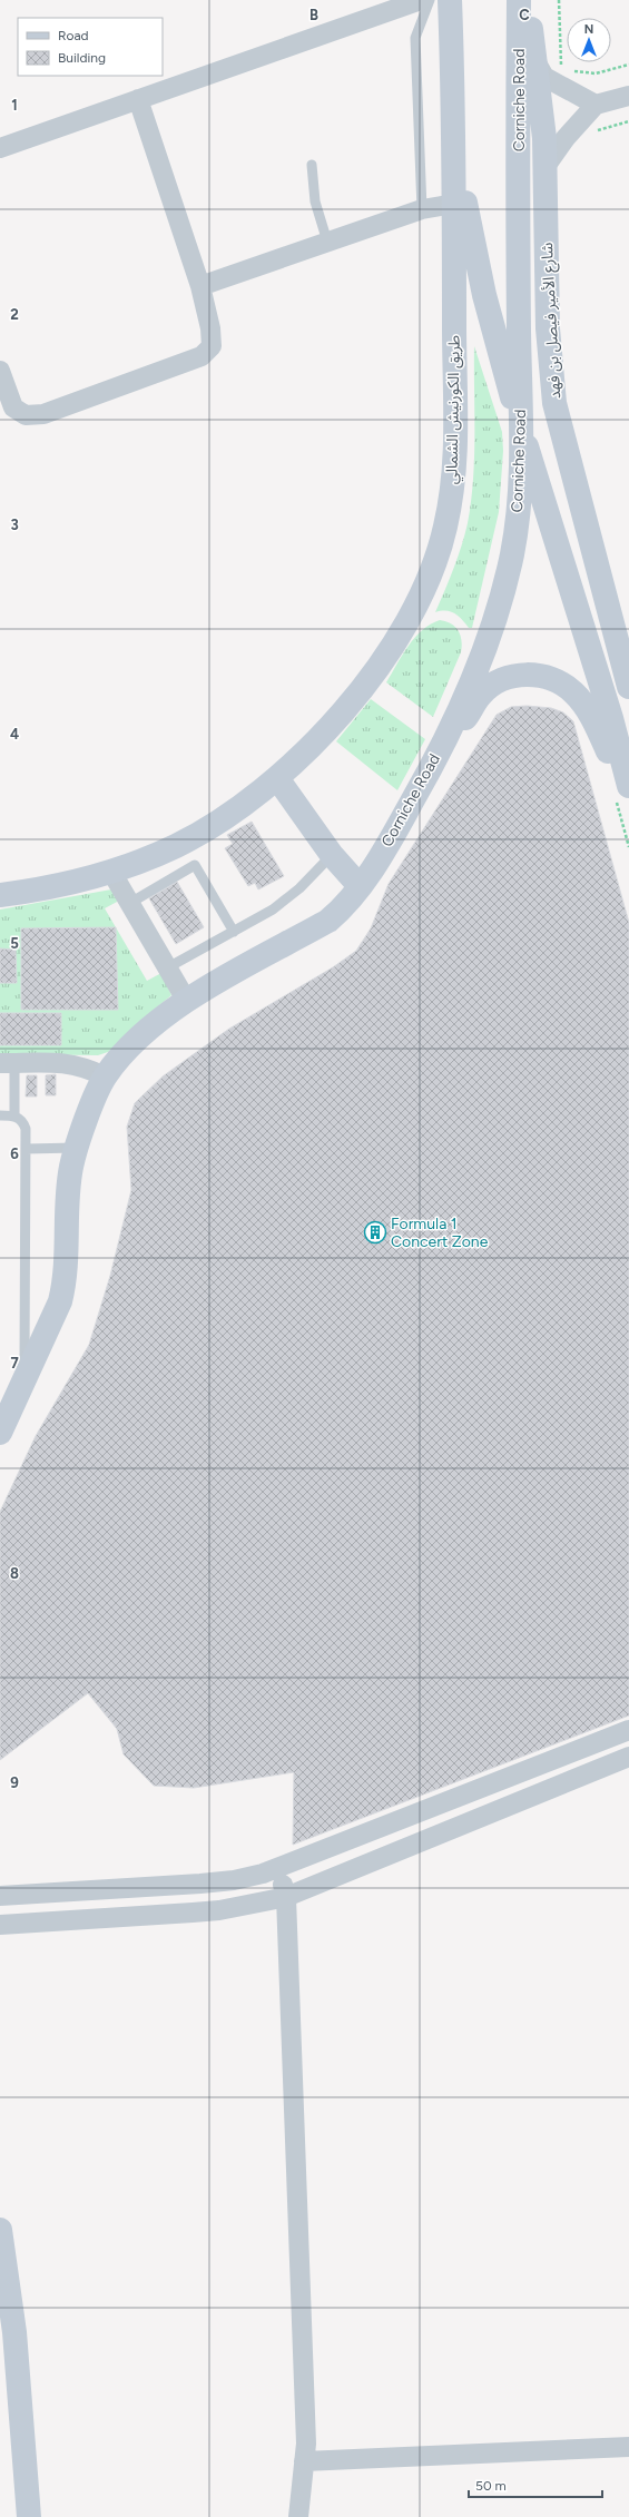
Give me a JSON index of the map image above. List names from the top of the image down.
{
  "streets": {
    "main road": ["Corniche Road", "شارع الأمير فيصل بن فهد", "طريق الكورنيش الشمالي"]
  },
  "places": {
    "building": ["Formula 1 Concert Zone"]
  },
  "legend": ["Road", "Building"],
  "scale_bar": "50 m",
  "north": "top",
  "grid": {
    "columns": ["B", "C"],
    "rows": [
      "1",
      "2",
      "3",
      "4",
      "5",
      "6",
      "7",
      "8",
      "9"
    ]
  }
}
